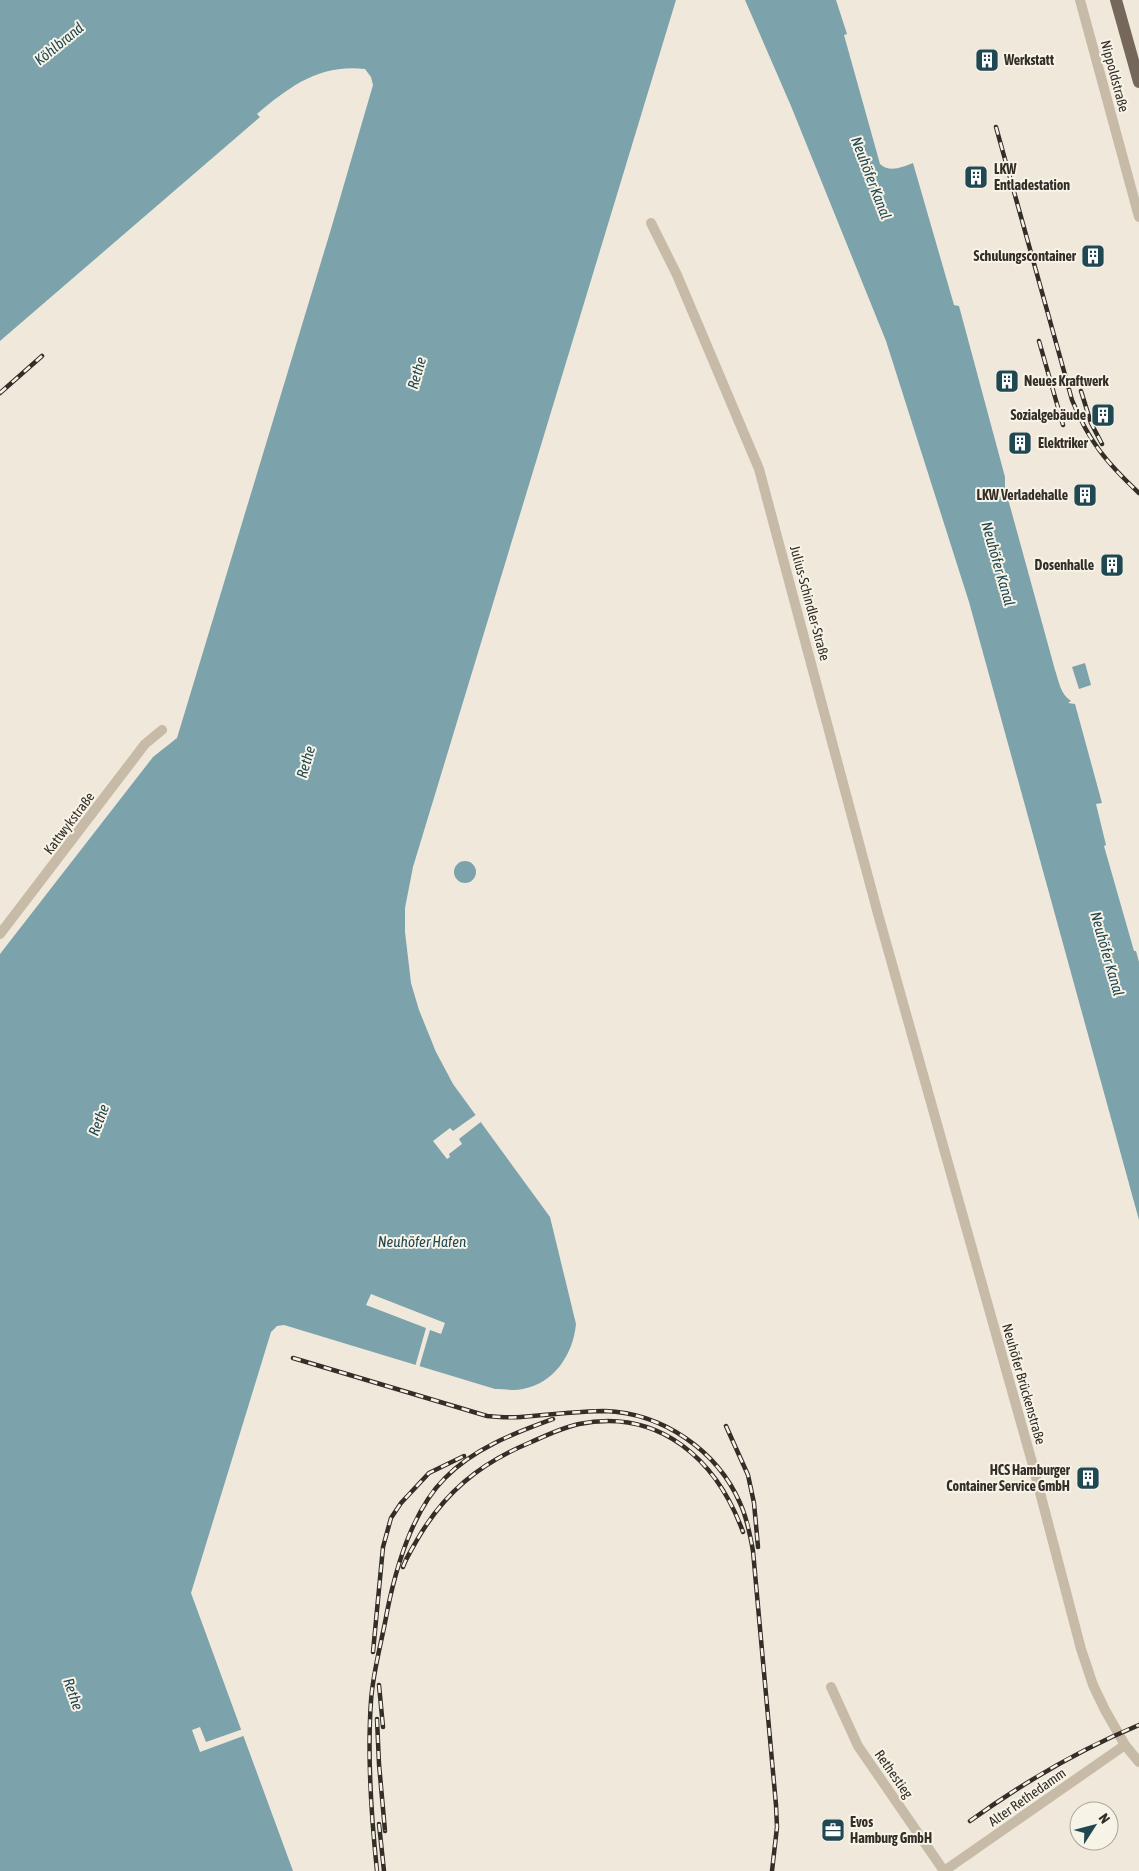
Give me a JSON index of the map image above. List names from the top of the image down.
{
  "streets": {
    "street": [
      "Nippoldstraße",
      "Julius-Schindler-Straße",
      "Kattwykstraße",
      "Neuhöfer Brückenstraße",
      "Rethestieg",
      "Alter Rethedamm"
    ]
  },
  "crossings": [
    ["Julius-Schindler-Straße", "Neuhöfer Brückenstraße"],
    ["Neuhöfer Brückenstraße", "Alter Rethedamm"],
    ["Rethestieg", "Alter Rethedamm"]
  ],
  "water": [
    "Köhlbrand",
    "Neuhöfer Kanal",
    "Rethe",
    "Neuhöfer Hafen"
  ],
  "places": {
    "building": [
      "Werkstatt",
      "LKW Entladestation",
      "Schulungscontainer",
      "Neues Kraftwerk",
      "Sozialgebäude",
      "Elektriker",
      "LKW Verladehalle",
      "Dosenhalle",
      "HCS Hamburger Container Service GmbH"
    ],
    "office": ["Evos Hamburg GmbH"]
  },
  "north": "top right"
}
